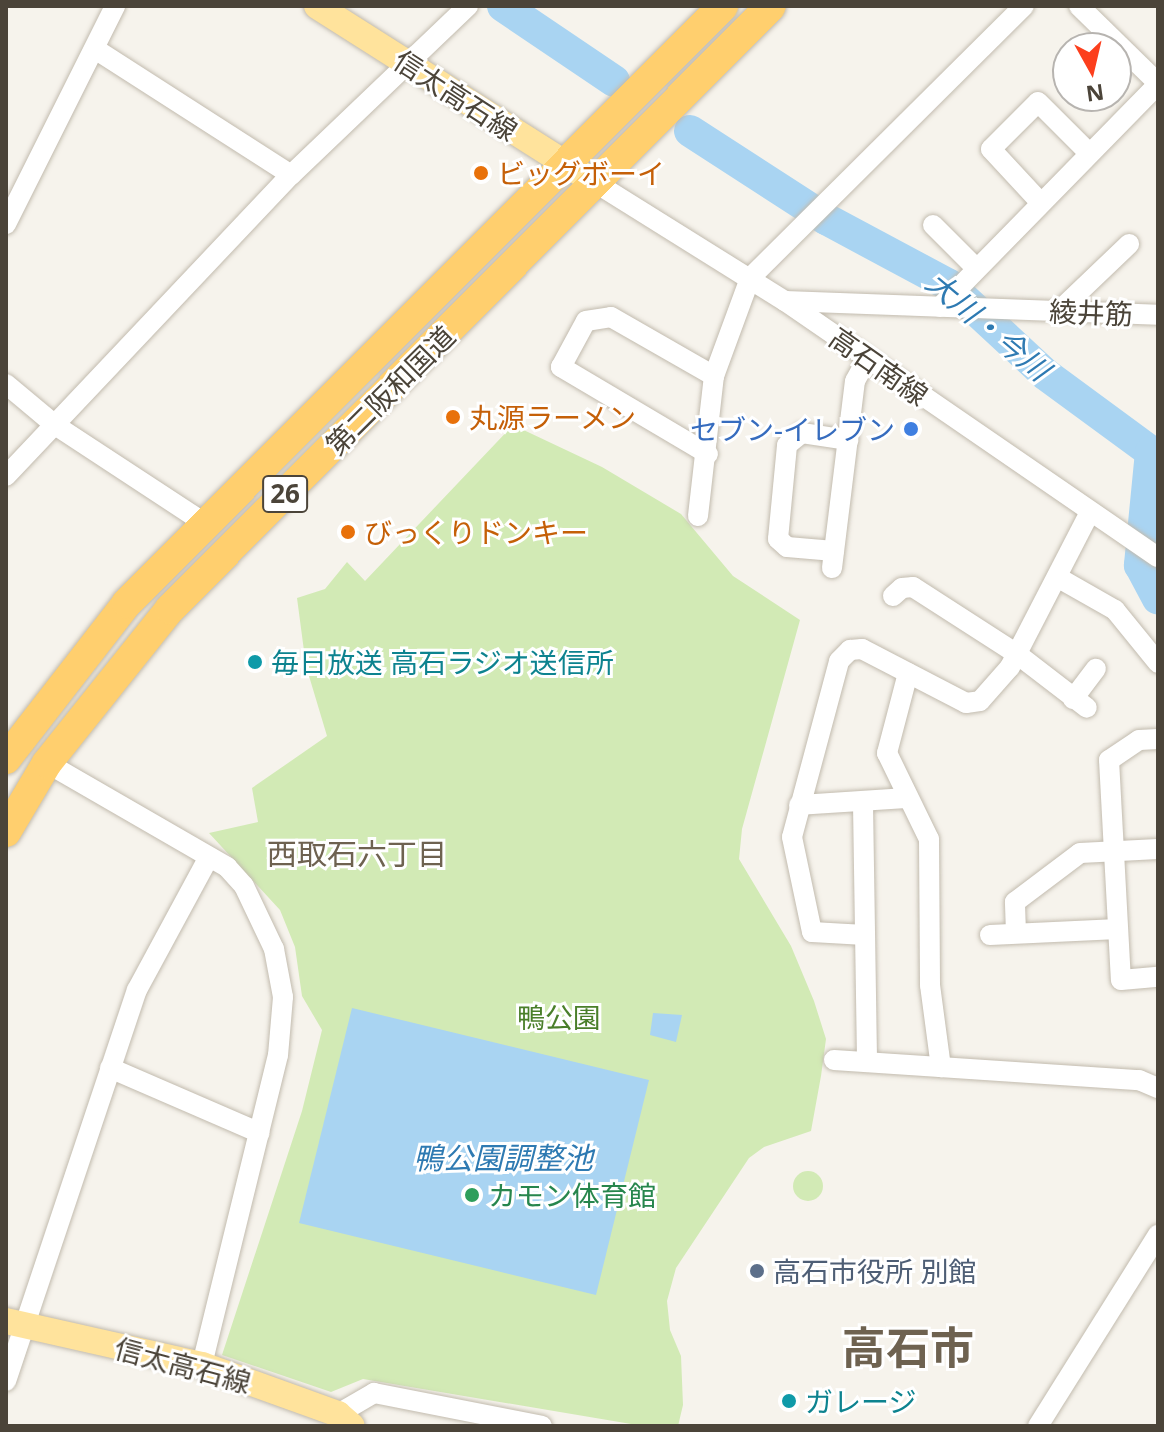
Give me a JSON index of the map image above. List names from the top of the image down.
{
  "streets": {
    "highway": ["第二阪和国道", "26"],
    "main road": ["信太高石線"],
    "street": ["綾井筋", "高石南線"]
  },
  "crossings": [
    ["信太高石線", "高石南線"],
    ["信太高石線", "第二阪和国道"],
    ["綾井筋", "高石南線"],
    ["高石南線", "第二阪和国道"]
  ],
  "districts": ["西取石六丁目", "高石市"],
  "water": ["大川・今川", "鴨公園調整池"],
  "parks": ["鴨公園"],
  "places": [
    "ビッグボーイ",
    "丸源ラーメン",
    "セブン-イレブン",
    "びっくりドンキー",
    "毎日放送 高石ラジオ送信所",
    "カモン体育館",
    "高石市役所 別館",
    "ガレージ"
  ],
  "north": "bottom"
}
